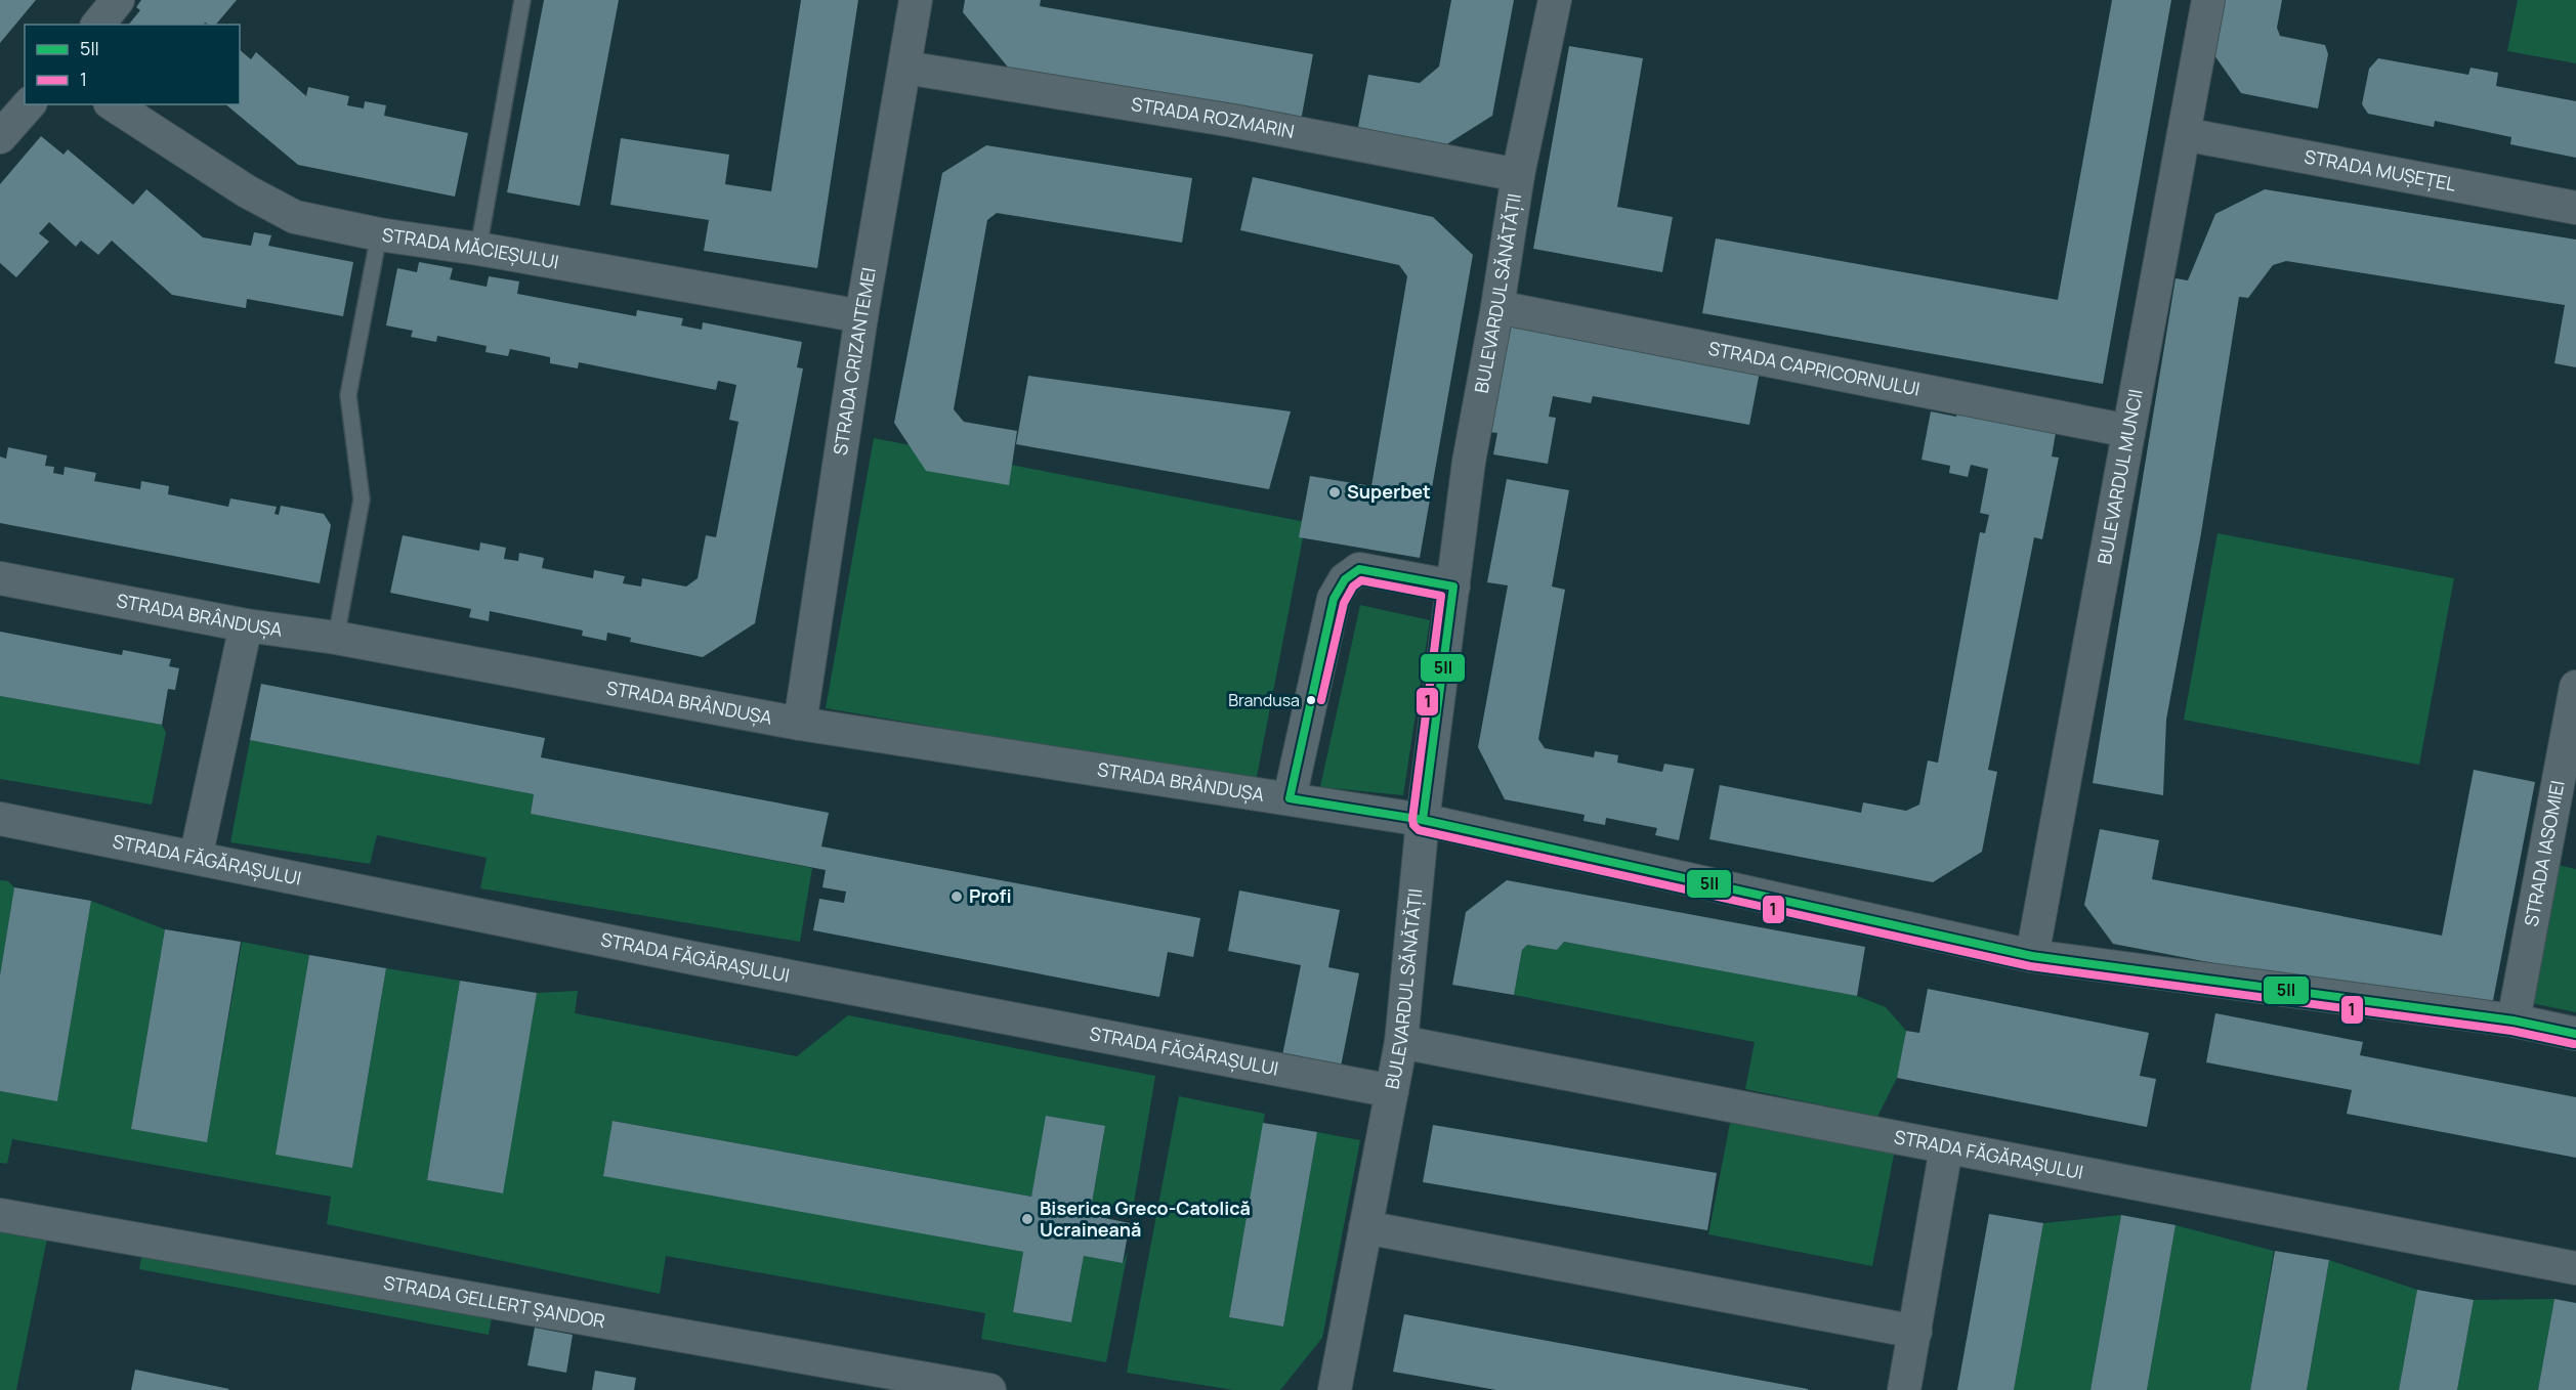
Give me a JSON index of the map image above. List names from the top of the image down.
{
  "streets": {
    "street": [
      "STRADA ROZMARIN",
      "STRADA MUȘEȚEL",
      "STRADA MĂCIEȘULUI",
      "BULEVARDUL SĂNĂTĂȚII",
      "STRADA CRIZANTEMEI",
      "STRADA CAPRICORNULUI",
      "BULEVARDUL MUNCII",
      "STRADA BRÂNDUȘA",
      "STRADA IASOMIEI",
      "STRADA FĂGĂRAȘULUI",
      "STRADA GELLERT ȘANDOR"
    ]
  },
  "crossings": [
    ["STRADA ROZMARIN", "BULEVARDUL SĂNĂTĂȚII"],
    ["STRADA ROZMARIN", "STRADA CRIZANTEMEI"],
    ["STRADA MUȘEȚEL", "BULEVARDUL MUNCII"],
    ["STRADA MĂCIEȘULUI", "STRADA CRIZANTEMEI"],
    ["BULEVARDUL SĂNĂTĂȚII", "STRADA CAPRICORNULUI"],
    ["BULEVARDUL SĂNĂTĂȚII", "STRADA BRÂNDUȘA"],
    ["BULEVARDUL SĂNĂTĂȚII", "STRADA FĂGĂRAȘULUI"],
    ["STRADA CRIZANTEMEI", "STRADA BRÂNDUȘA"],
    ["STRADA CAPRICORNULUI", "BULEVARDUL MUNCII"],
    ["BULEVARDUL MUNCII", "STRADA BRÂNDUȘA"],
    ["STRADA BRÂNDUȘA", "STRADA IASOMIEI"]
  ],
  "places": [
    "Superbet",
    "Brandusa",
    "Profi",
    "Biserica Greco-Catolică Ucraineană"
  ],
  "lines": ["transit line 5II", "transit line 1"],
  "legend": ["5II", "1"]
}
